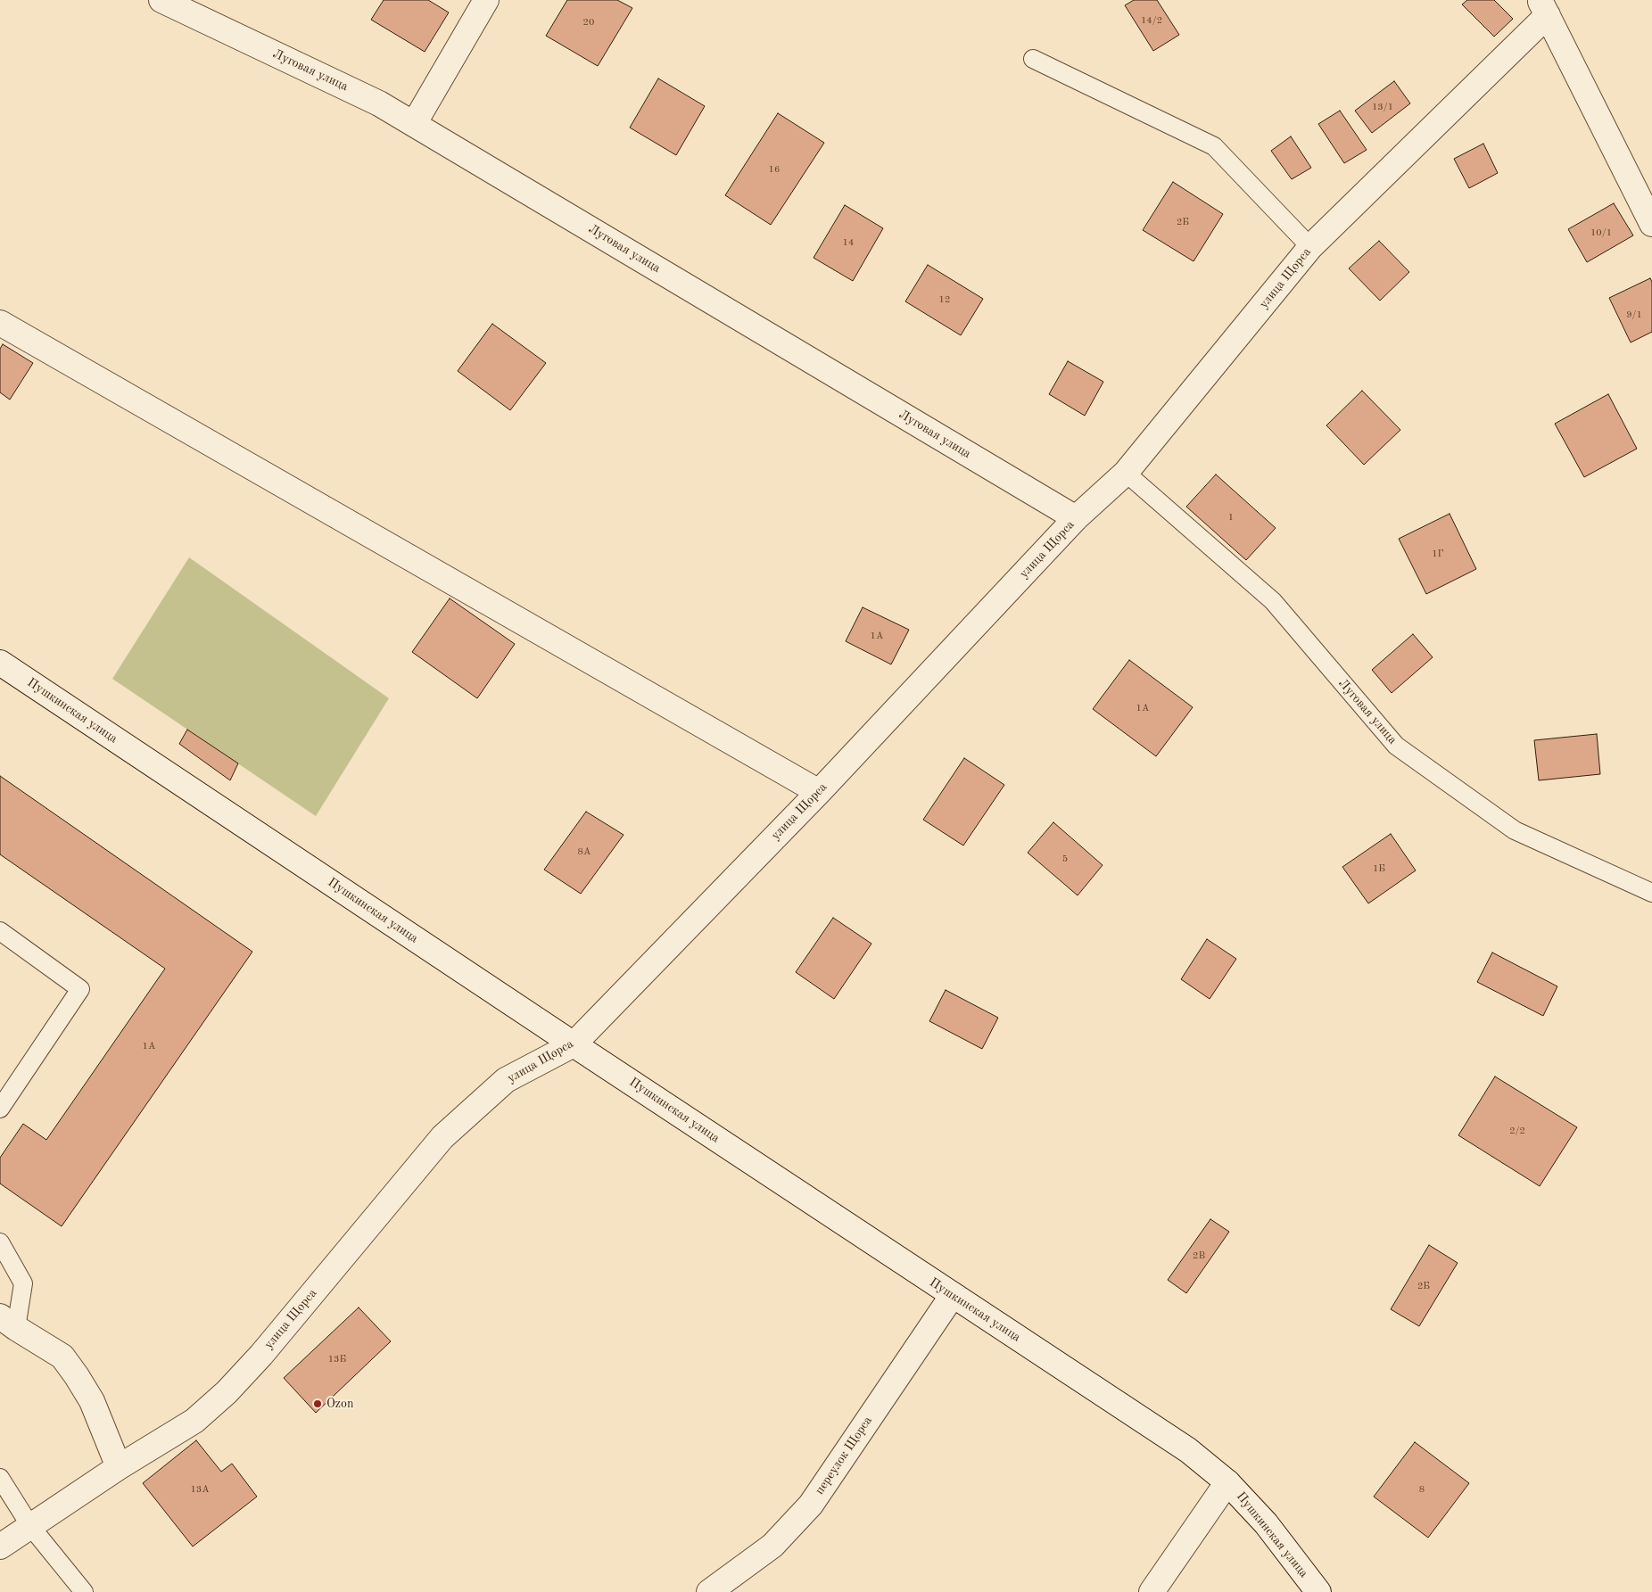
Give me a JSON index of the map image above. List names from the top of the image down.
{
  "streets": {
    "street": [
      "Луговая улица",
      "улица Щорса",
      "Пушкинская улица",
      "переулок Щорса"
    ]
  },
  "crossings": [
    ["Луговая улица", "улица Щорса"],
    ["улица Щорса", "Пушкинская улица"],
    ["Пушкинская улица", "переулок Щорса"]
  ],
  "places": ["Ozon"],
  "house_numbers": [
    "14/2",
    "20",
    "13/1",
    "16",
    "2Б",
    "10/1",
    "14",
    "12",
    "9/1",
    "1",
    "1Г",
    "1А",
    "1А",
    "8А",
    "5",
    "1Б",
    "1А",
    "2/2",
    "2В",
    "2Б",
    "13Б",
    "13А",
    "8"
  ]
}
